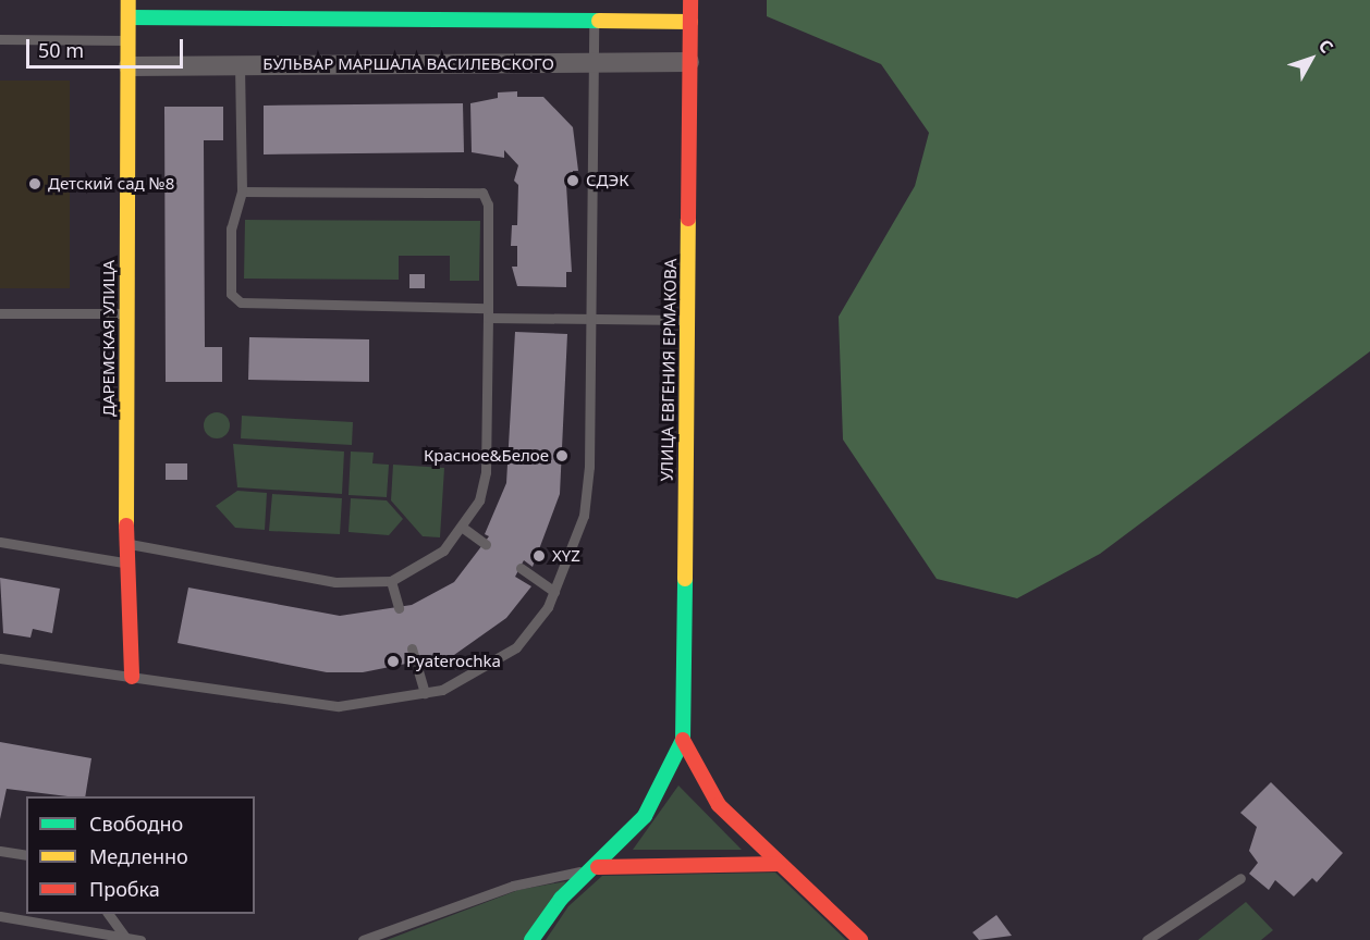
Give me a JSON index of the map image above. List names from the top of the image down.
{
  "streets": {
    "main road": ["ДАРЕМСКАЯ УЛИЦА", "УЛИЦА ЕВГЕНИЯ ЕРМАКОВА"],
    "street": ["БУЛЬВАР МАРШАЛА ВАСИЛЕВСКОГО"]
  },
  "crossings": [
    ["БУЛЬВАР МАРШАЛА ВАСИЛЕВСКОГО", "ДАРЕМСКАЯ УЛИЦА"],
    ["БУЛЬВАР МАРШАЛА ВАСИЛЕВСКОГО", "УЛИЦА ЕВГЕНИЯ ЕРМАКОВА"]
  ],
  "places": [
    "СДЭК",
    "Детский сад №8",
    "Красное&Белое",
    "XYZ",
    "Pyaterochka"
  ],
  "legend": ["Свободно", "Медленно", "Пробка"],
  "scale_bar": "50 m",
  "north": "top right"
}
